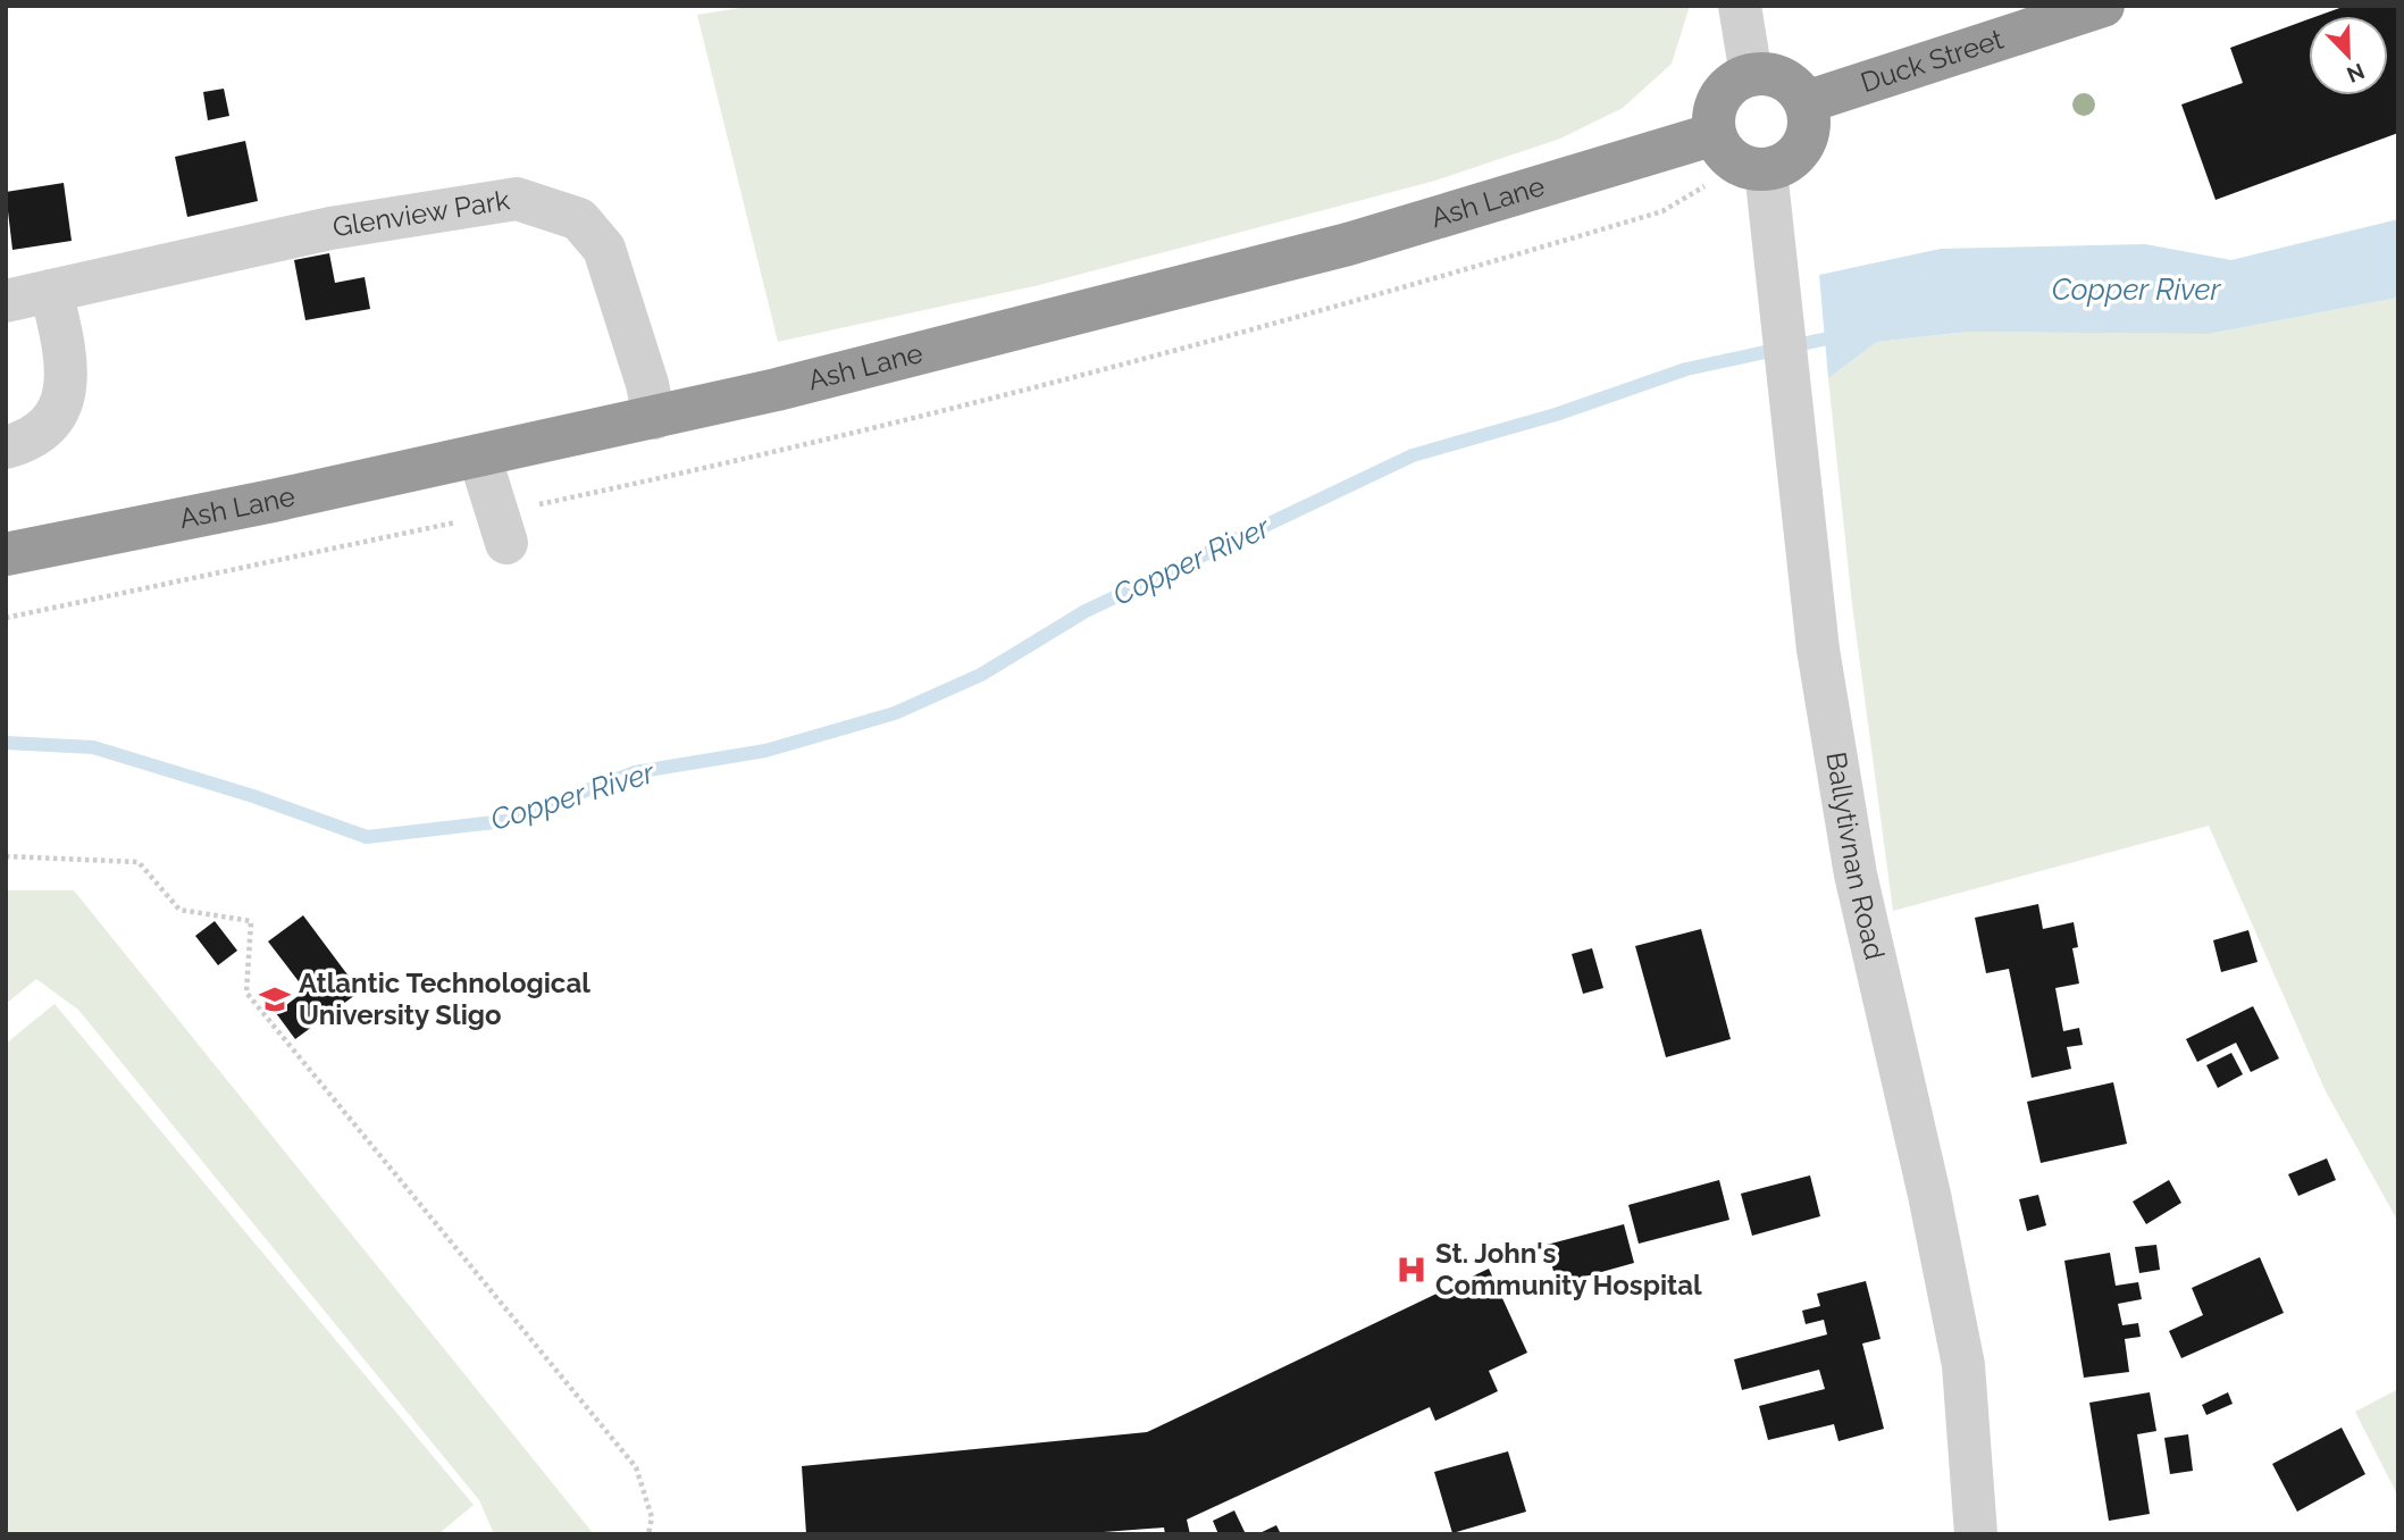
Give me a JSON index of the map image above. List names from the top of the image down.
{
  "streets": {
    "highway": ["Duck Street", "Ash Lane"],
    "street": ["Glenview Park", "Ballytivnan Road"]
  },
  "crossings": [
    ["Duck Street", "Ash Lane"],
    ["Duck Street", "Ballytivnan Road"],
    ["Ash Lane", "Glenview Park"],
    ["Ash Lane", "Ballytivnan Road"]
  ],
  "water": ["Copper River"],
  "places": {
    "school or university": ["Atlantic Technological University Sligo"],
    "hospital": ["St. John's Community Hospital"]
  },
  "north": "bottom right"
}
